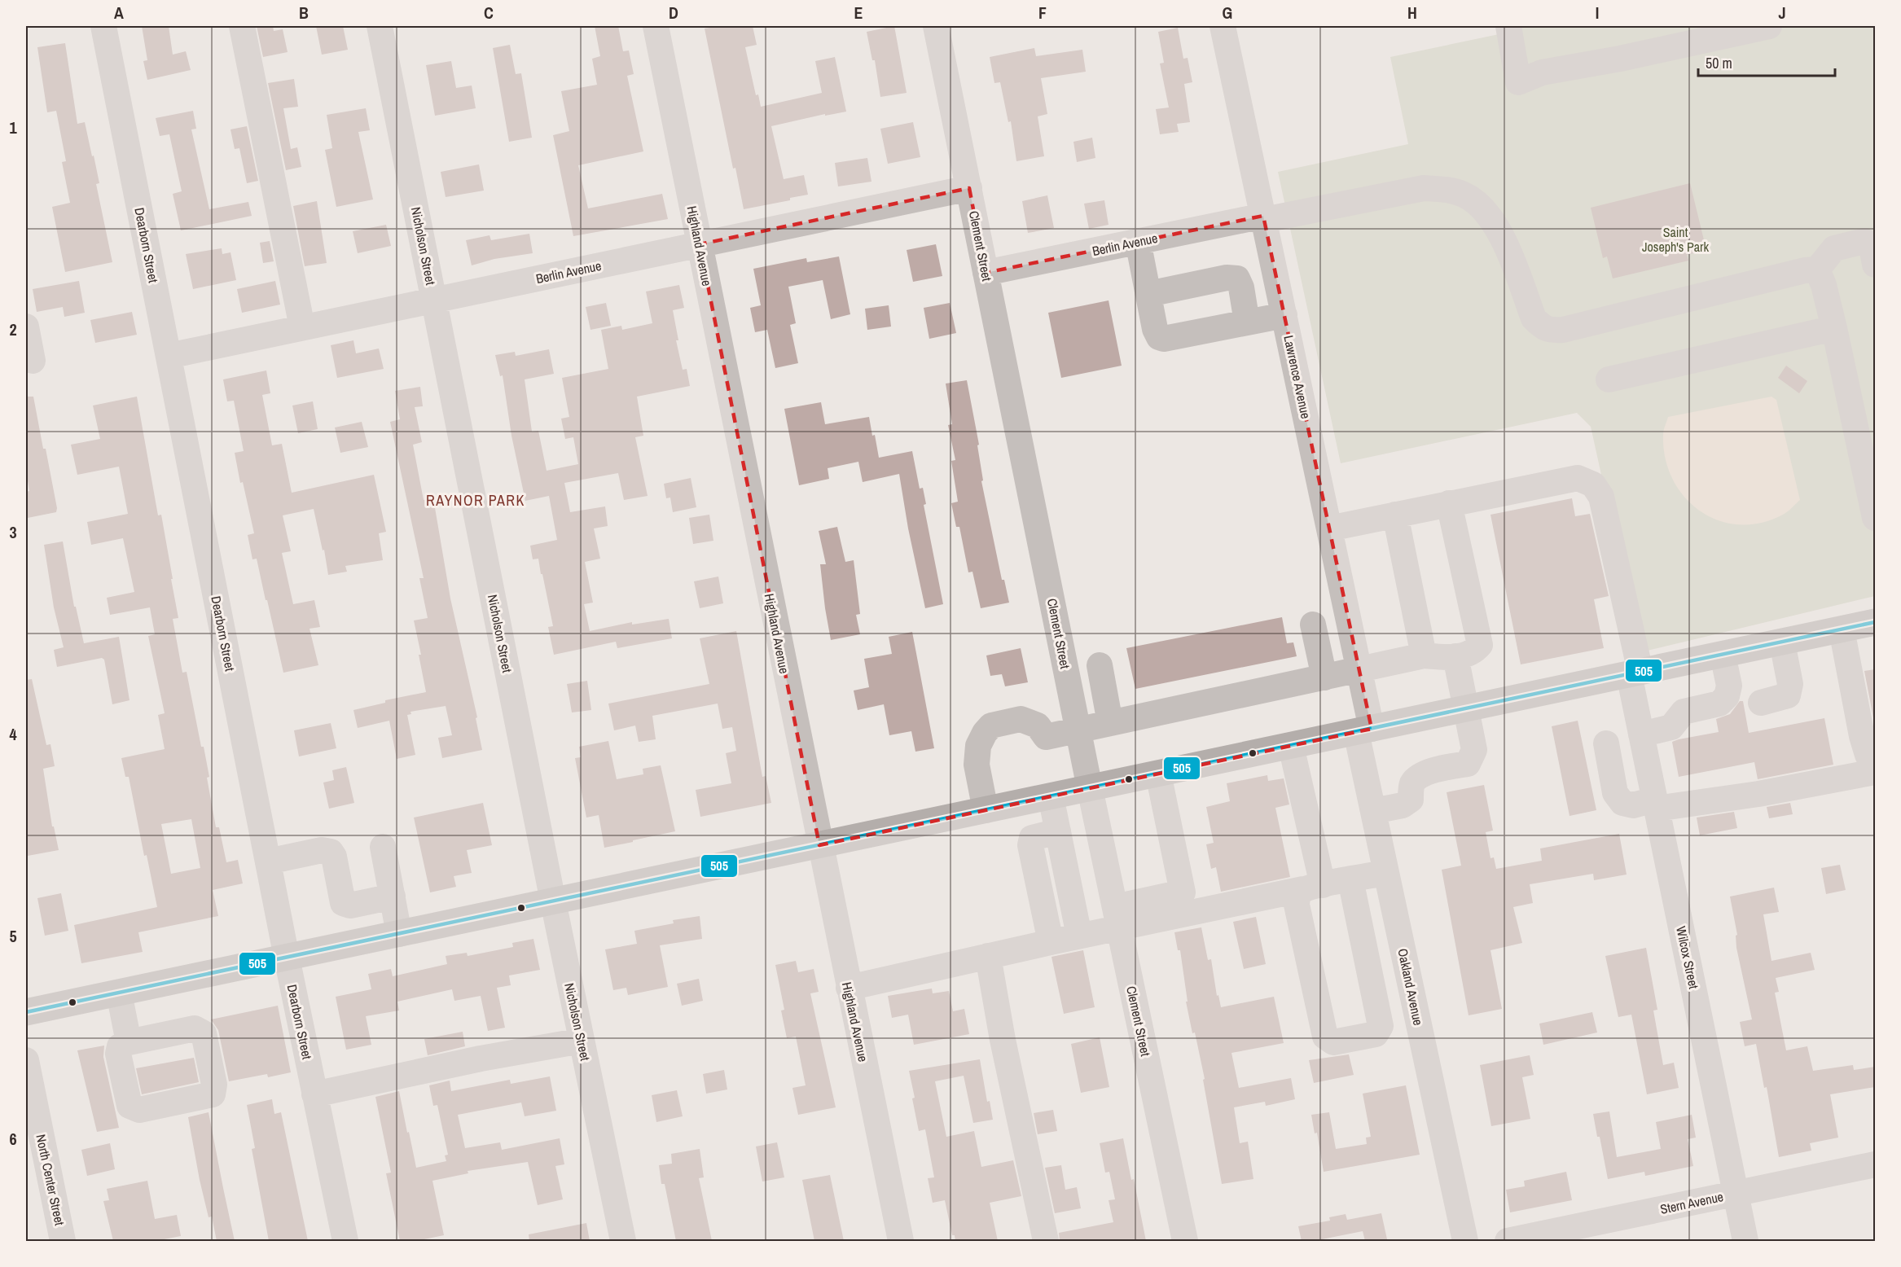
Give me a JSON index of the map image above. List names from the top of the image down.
{
  "streets": {
    "street": [
      "Berlin Avenue",
      "Dearborn Street",
      "Nicholson Street",
      "Highland Avenue",
      "Clement Street",
      "Lawrence Avenue",
      "Wilcox Street",
      "Oakland Avenue",
      "North Center Street",
      "Stern Avenue"
    ]
  },
  "crossings": [
    ["Berlin Avenue", "Dearborn Street"],
    ["Berlin Avenue", "Nicholson Street"],
    ["Berlin Avenue", "Highland Avenue"],
    ["Berlin Avenue", "Clement Street"],
    ["Berlin Avenue", "Lawrence Avenue"],
    ["Lawrence Avenue", "Wilcox Street"],
    ["Lawrence Avenue", "Oakland Avenue"],
    ["Wilcox Street", "Stern Avenue"]
  ],
  "districts": ["RAYNOR PARK"],
  "parks": ["Saint Joseph's Park"],
  "lines": ["transit line 505"],
  "scale_bar": "50 m",
  "grid": {
    "columns": [
      "A",
      "B",
      "C",
      "D",
      "E",
      "F",
      "G",
      "H",
      "I",
      "J"
    ],
    "rows": [
      "1",
      "2",
      "3",
      "4",
      "5",
      "6"
    ]
  }
}
